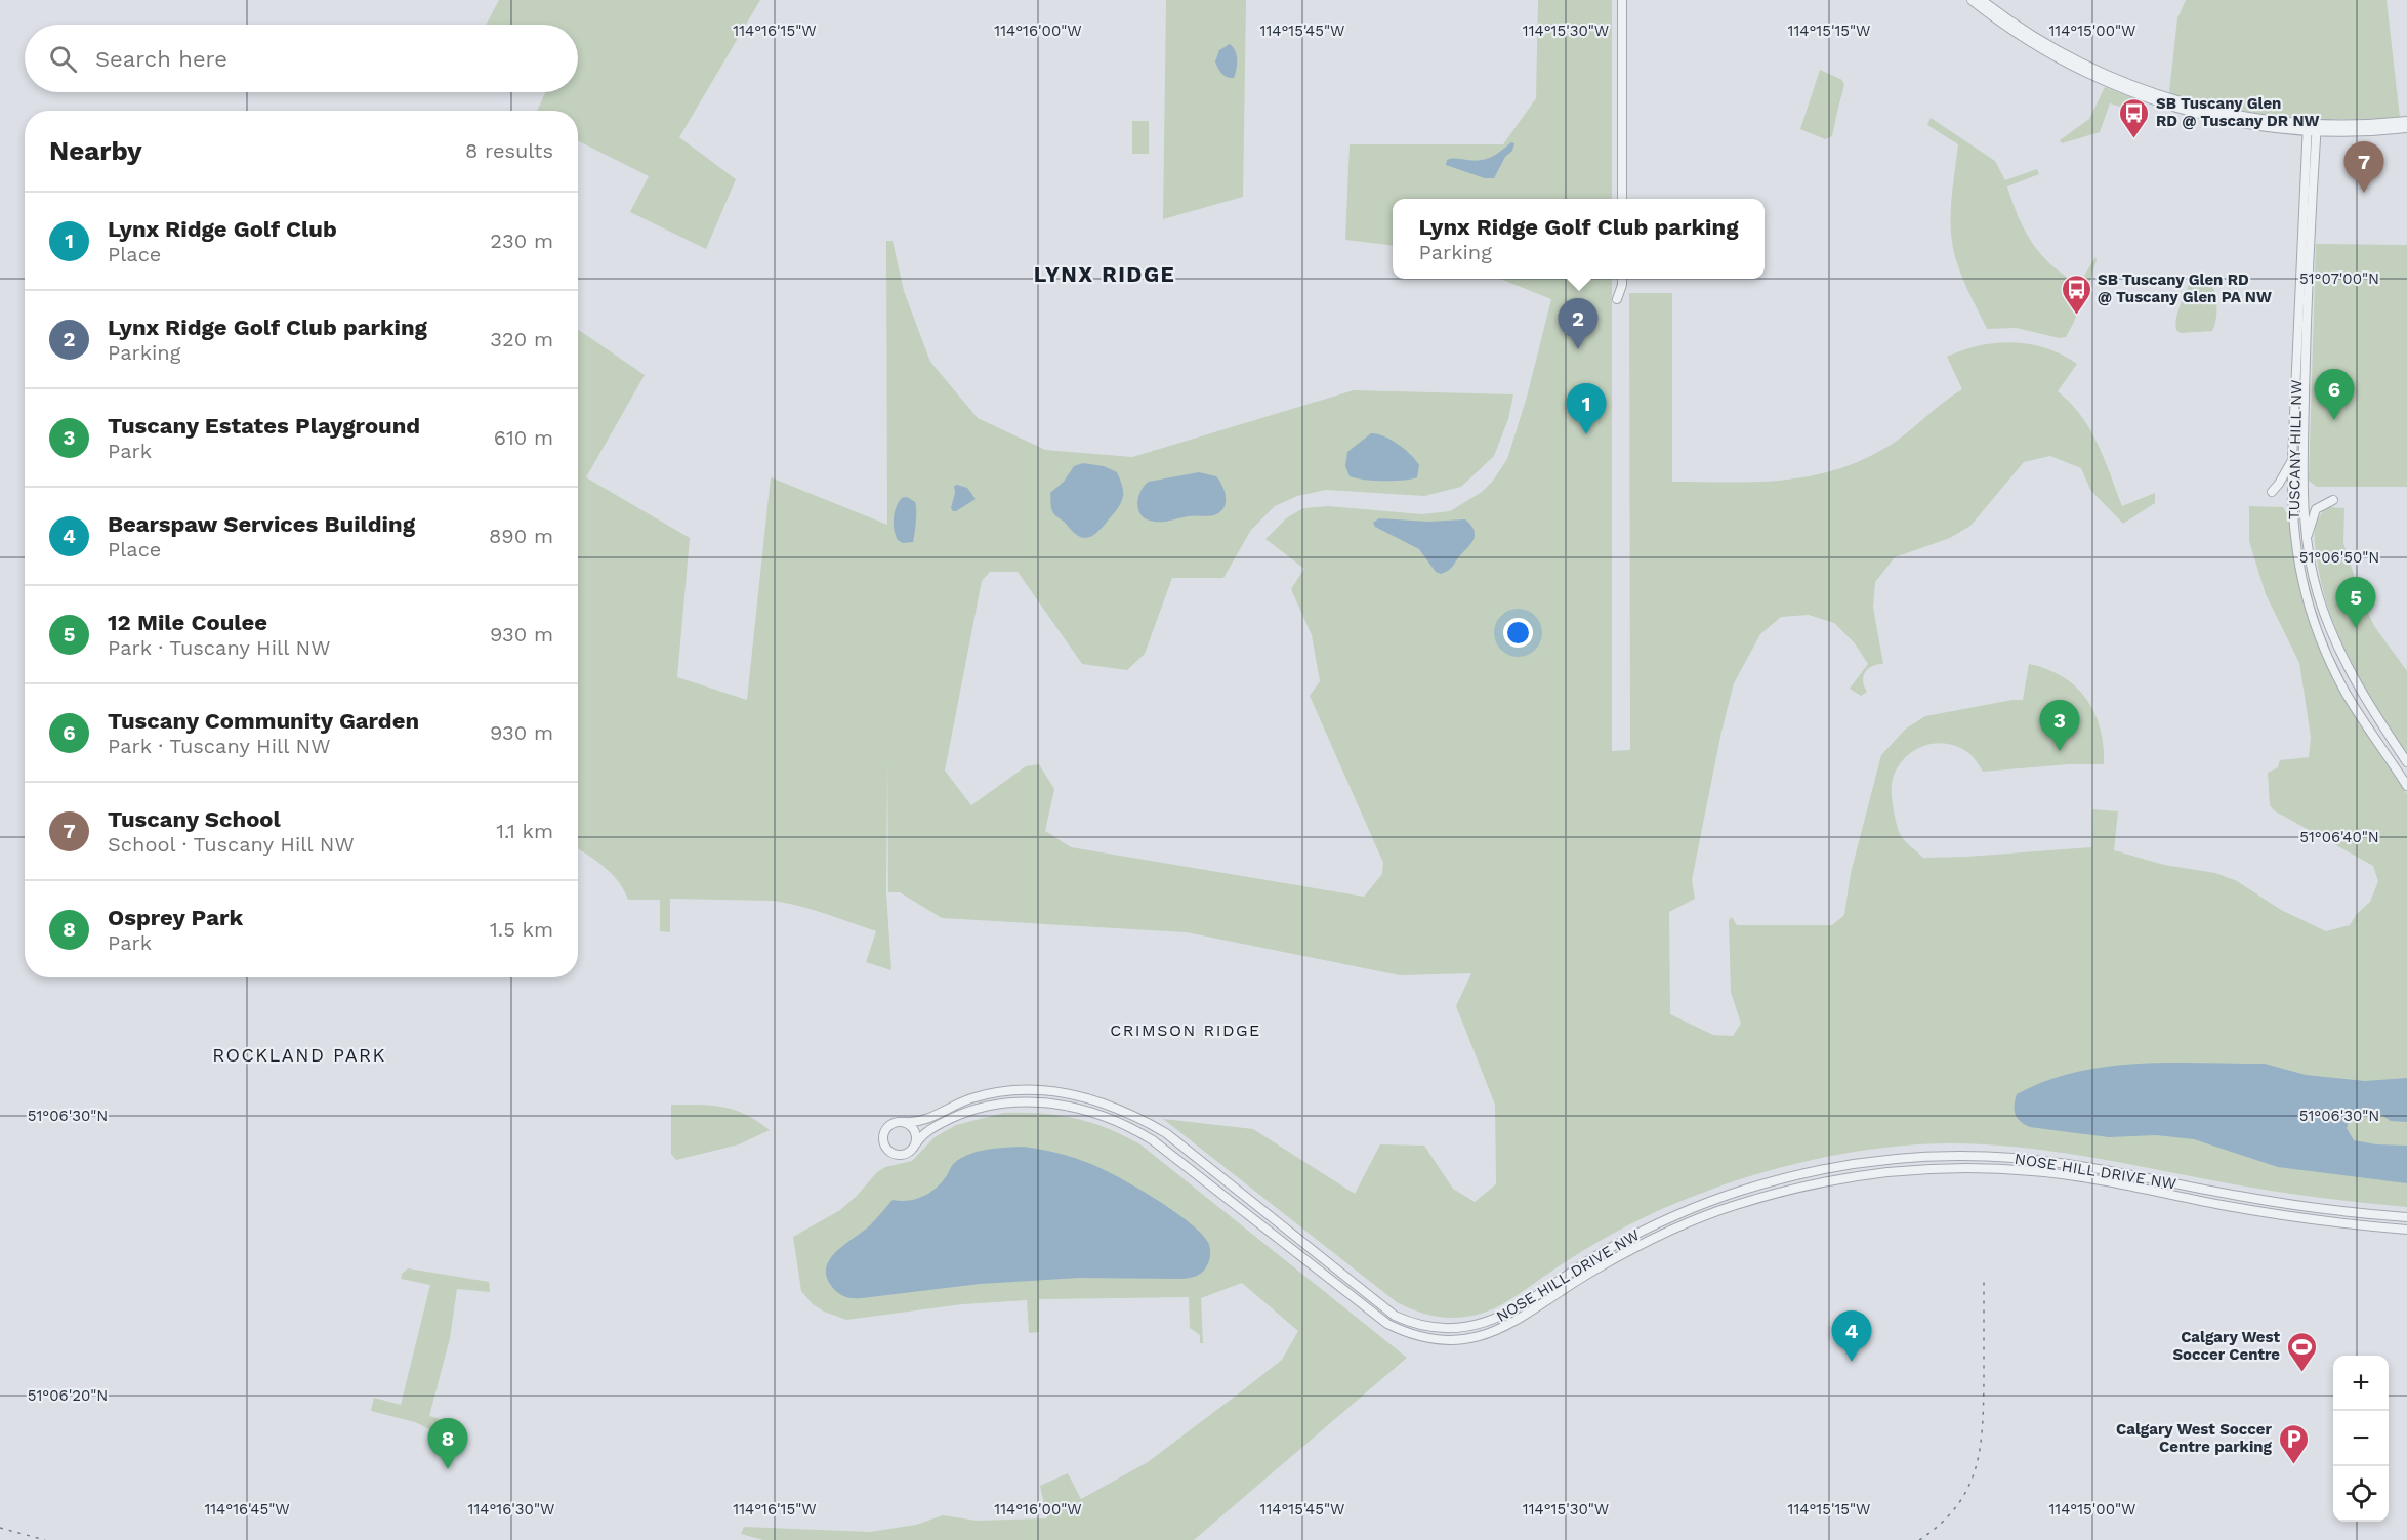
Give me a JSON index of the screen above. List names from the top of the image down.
{
  "streets": {
    "street": ["TUSCANY HILL NW", "NOSE HILL DRIVE NW"]
  },
  "districts": ["LYNX RIDGE", "CRIMSON RIDGE", "ROCKLAND PARK"],
  "places": {
    "bus stop": ["SB Tuscany Glen RD @ Tuscany DR NW", "SB Tuscany Glen RD @ Tuscany Glen PA NW"],
    "sports": ["Calgary West Soccer Centre"],
    "parking": ["Calgary West Soccer Centre parking"]
  },
  "page": {
    "search": "Search here",
    "heading": ["Nearby", "8 results"],
    "pins": [
      "7",
      "2",
      "6",
      "1",
      "5",
      "3",
      "4",
      "8"
    ],
    "list": [
      {
        "mark": "1",
        "name": "Lynx Ridge Golf Club",
        "note": "Place",
        "value": "230 m"
      },
      {
        "mark": "2",
        "name": "Lynx Ridge Golf Club parking",
        "note": "Parking",
        "value": "320 m"
      },
      {
        "mark": "3",
        "name": "Tuscany Estates Playground",
        "note": "Park",
        "value": "610 m"
      },
      {
        "mark": "4",
        "name": "Bearspaw Services Building",
        "note": "Place",
        "value": "890 m"
      },
      {
        "mark": "5",
        "name": "12 Mile Coulee",
        "note": "Park · Tuscany Hill NW",
        "value": "930 m"
      },
      {
        "mark": "6",
        "name": "Tuscany Community Garden",
        "note": "Park · Tuscany Hill NW",
        "value": "930 m"
      },
      {
        "mark": "7",
        "name": "Tuscany School",
        "note": "School · Tuscany Hill NW",
        "value": "1.1 km"
      },
      {
        "mark": "8",
        "name": "Osprey Park",
        "note": "Park",
        "value": "1.5 km"
      }
    ],
    "popup": ["Lynx Ridge Golf Club parking", "Parking"],
    "map_buttons": ["+", "−"]
  },
  "coordinates": [
    "114°16'15\"W",
    "114°16'00\"W",
    "114°15'45\"W",
    "114°15'30\"W",
    "114°15'15\"W",
    "114°15'00\"W",
    "51°07'00\"N",
    "51°06'50\"N",
    "51°06'40\"N",
    "51°06'30\"N",
    "51°06'20\"N",
    "114°16'45\"W",
    "114°16'30\"W"
  ]
}
